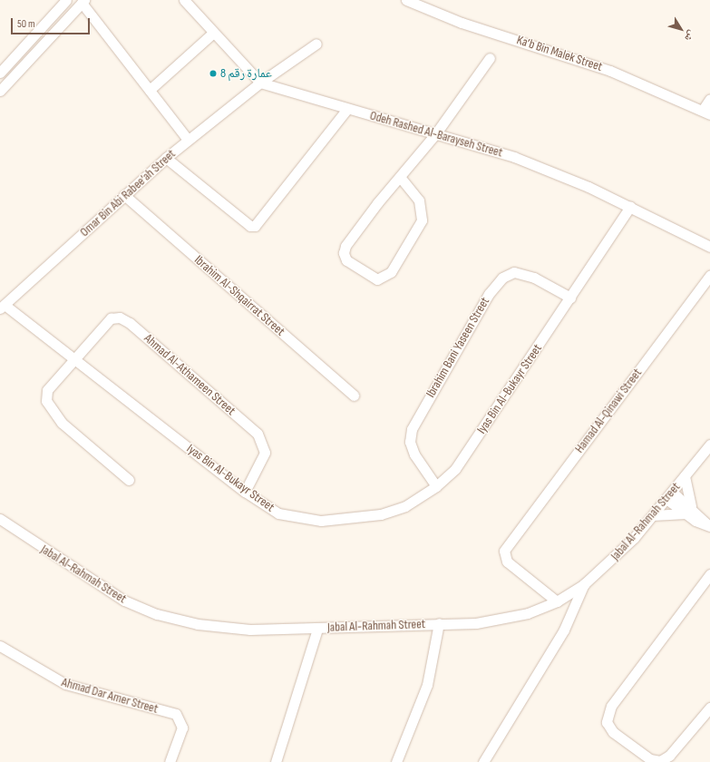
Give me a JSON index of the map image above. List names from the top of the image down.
{
  "streets": {
    "street": [
      "Ka’b Bin Malek Street",
      "Odeh Rashed Al-Barayseh Street",
      "Omar Bin Abi Rabee’ah Street",
      "Ibrahim Al-Shqairrat Street",
      "Ibrahim Bani Yaseen Street",
      "Ahmad Al-Athameen Street",
      "Iyas Bin Al-Bukayr Street",
      "Hamad Al-Qinawi Street",
      "Jabal Al-Rahmah Street",
      "Ahmad Dar Amer Street"
    ]
  },
  "crossings": [
    ["Odeh Rashed Al-Barayseh Street", "Omar Bin Abi Rabee’ah Street"],
    ["Odeh Rashed Al-Barayseh Street", "Iyas Bin Al-Bukayr Street"],
    ["Omar Bin Abi Rabee’ah Street", "Ibrahim Al-Shqairrat Street"],
    ["Omar Bin Abi Rabee’ah Street", "Iyas Bin Al-Bukayr Street"],
    ["Ibrahim Bani Yaseen Street", "Iyas Bin Al-Bukayr Street"],
    ["Ahmad Al-Athameen Street", "Iyas Bin Al-Bukayr Street"],
    ["Hamad Al-Qinawi Street", "Jabal Al-Rahmah Street"]
  ],
  "places": ["عمارة رقم 8"],
  "scale_bar": "50 m",
  "north": "bottom right"
}
